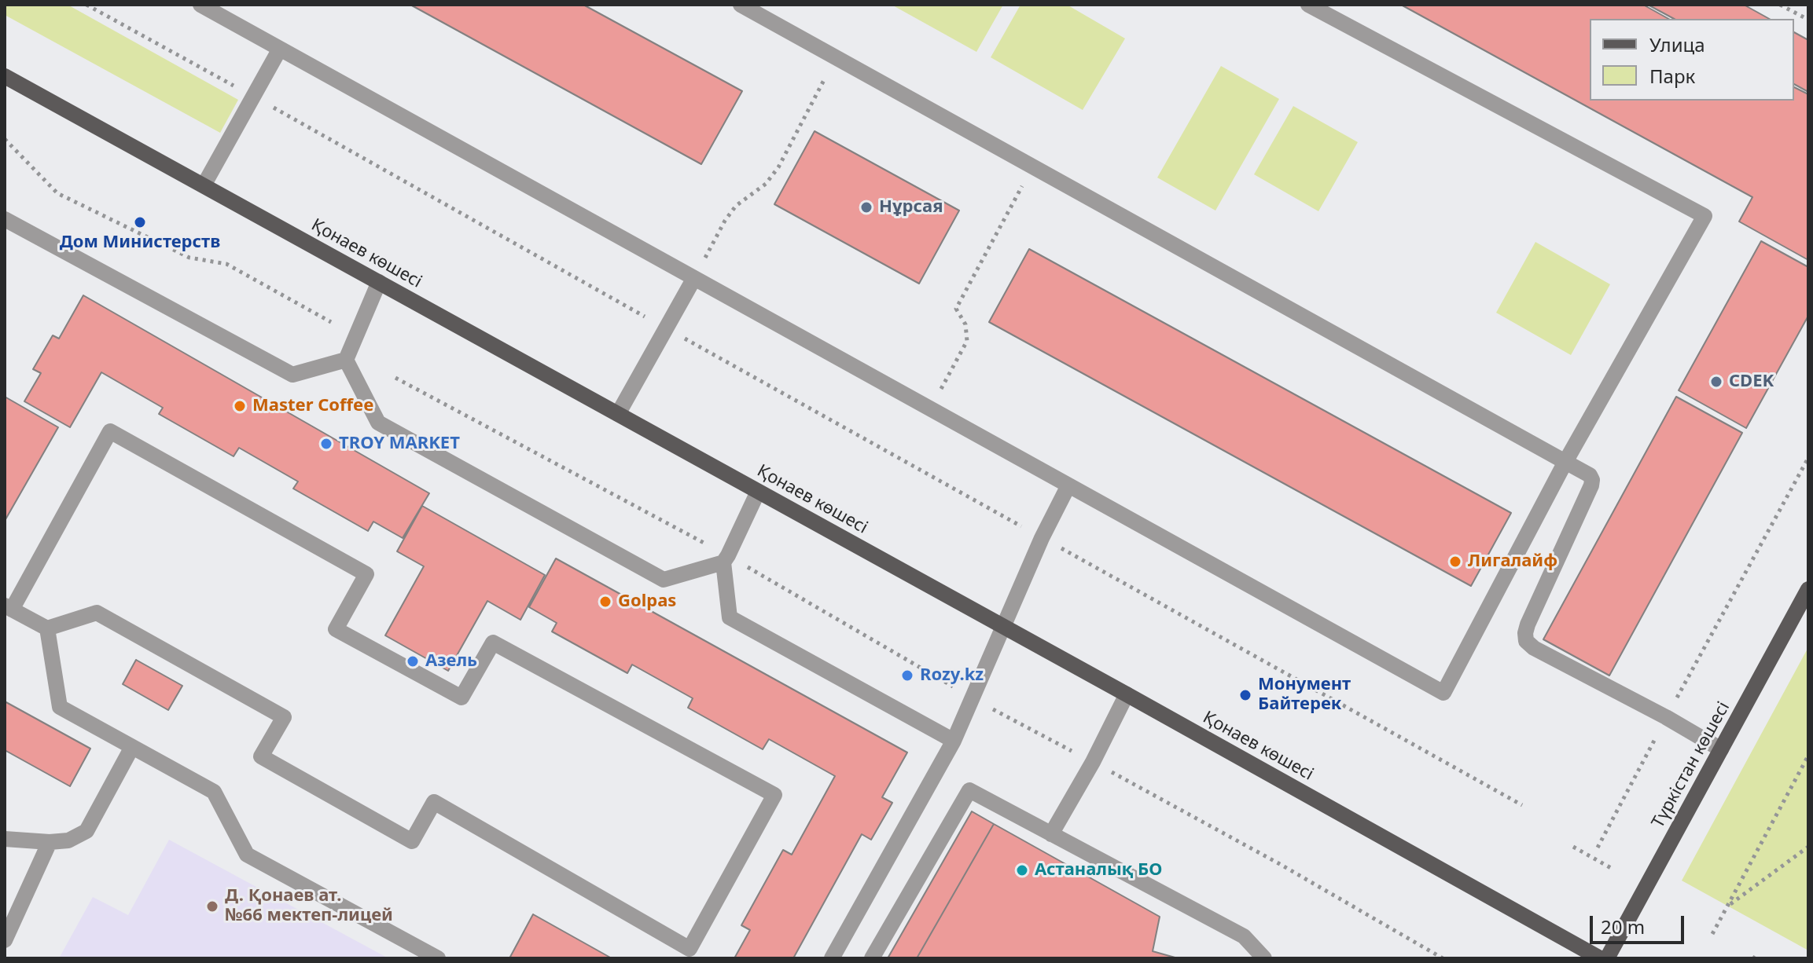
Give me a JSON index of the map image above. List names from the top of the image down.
{
  "streets": {
    "main road": ["Қонаев көшесі", "Түркістан көшесі"]
  },
  "places": [
    "Нұрсая",
    "Дом Министерств",
    "CDEK",
    "Master Coffee",
    "TROY MARKET",
    "Лигалайф",
    "Golpas",
    "Азель",
    "Rozy.kz",
    "Монумент Байтерек",
    "Астаналық БО",
    "Д. Қонаев ат. №66 мектеп-лицей"
  ],
  "legend": ["Улица", "Парк"],
  "scale_bar": "20 m"
}
